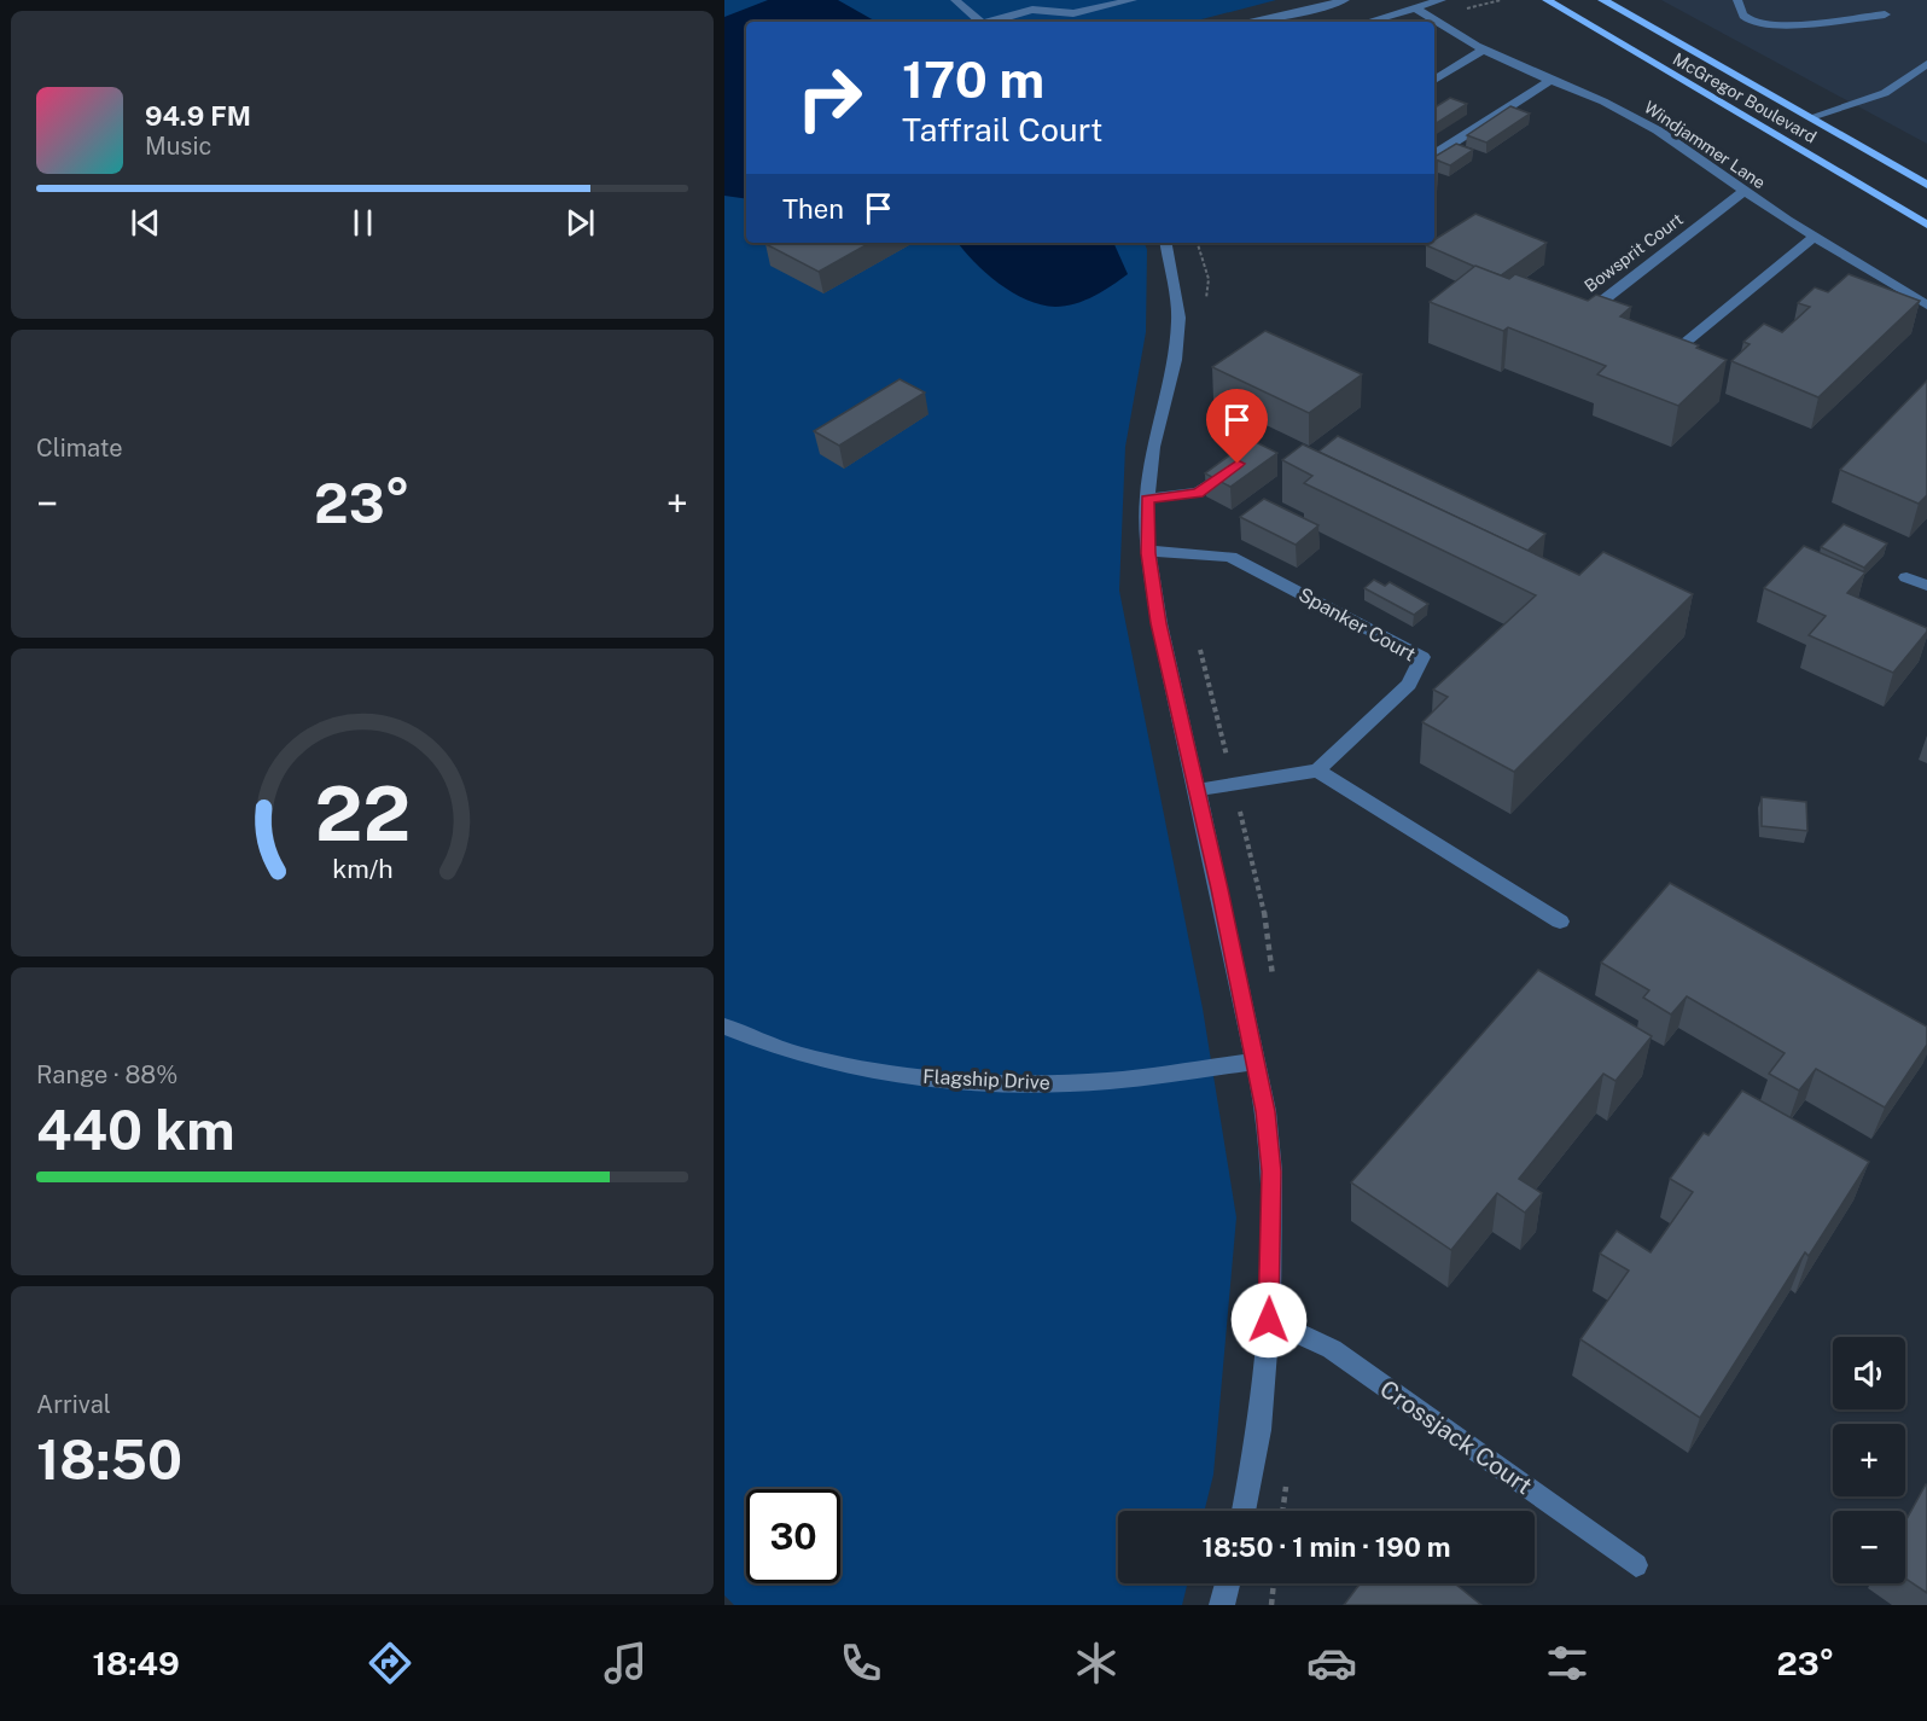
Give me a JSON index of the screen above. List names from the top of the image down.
{
  "streets": {
    "main road": ["McGregor Boulevard"],
    "street": [
      "Windjammer Lane",
      "Bowsprit Court",
      "Spanker Court",
      "Flagship Drive",
      "Crossjack Court"
    ]
  },
  "crossings": [
    ["Windjammer Lane", "Bowsprit Court"]
  ],
  "page": {
    "turn": ["170 m", "Taffrail Court"],
    "song": ["94.9 FM", "Music"],
    "then": "Then",
    "tile": [
      "Climate",
      ["Range · 88%", "440 km"],
      ["Arrival", "18:50"]
    ],
    "heat": ["−", "23°", "+"],
    "map_buttons": ["+", "−"],
    "limit": "30",
    "trip": "18:50 · 1 min · 190 m",
    "tabs": ["18:49", "23°"],
    "gauge": ["22", "km/h"]
  }
}
